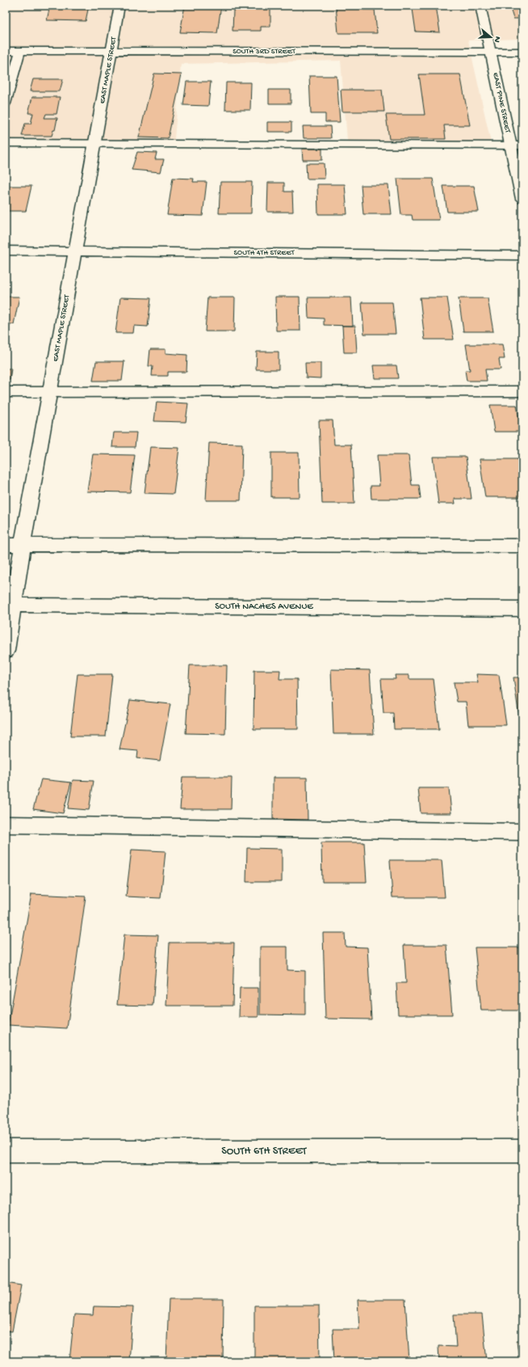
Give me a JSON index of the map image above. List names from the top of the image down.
{
  "streets": {
    "street": [
      "SOUTH 3RD STREET",
      "EAST MAPLE STREET",
      "EAST PINE STREET",
      "SOUTH 4TH STREET",
      "SOUTH NACHES AVENUE",
      "SOUTH 6TH STREET"
    ]
  },
  "crossings": [
    ["SOUTH 3RD STREET", "EAST MAPLE STREET"],
    ["SOUTH 3RD STREET", "EAST PINE STREET"],
    ["EAST MAPLE STREET", "SOUTH 4TH STREET"],
    ["EAST MAPLE STREET", "SOUTH NACHES AVENUE"]
  ],
  "north": "right"
}
